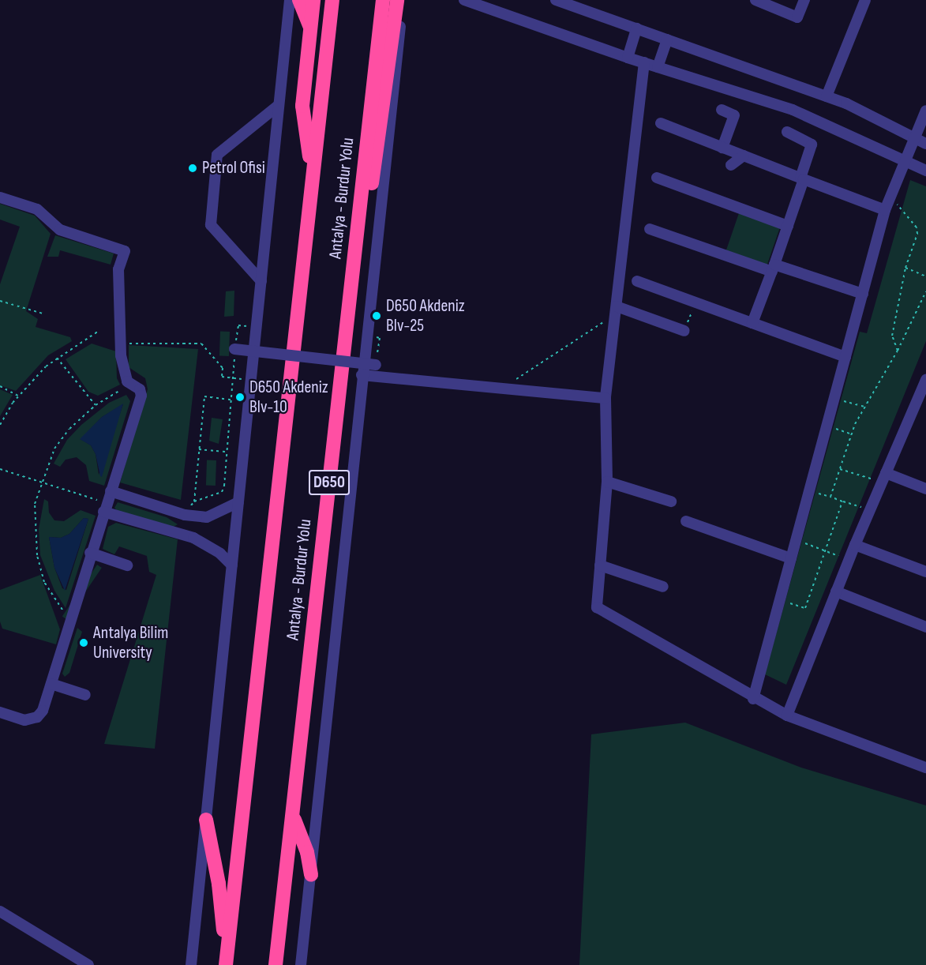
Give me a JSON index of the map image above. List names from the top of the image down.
{
  "streets": {
    "highway": ["Antalya - Burdur Yolu", "D650"]
  },
  "places": [
    "Petrol Ofisi",
    "D650 Akdeniz Blv-25",
    "D650 Akdeniz Blv-10",
    "Antalya Bilim University"
  ]
}
